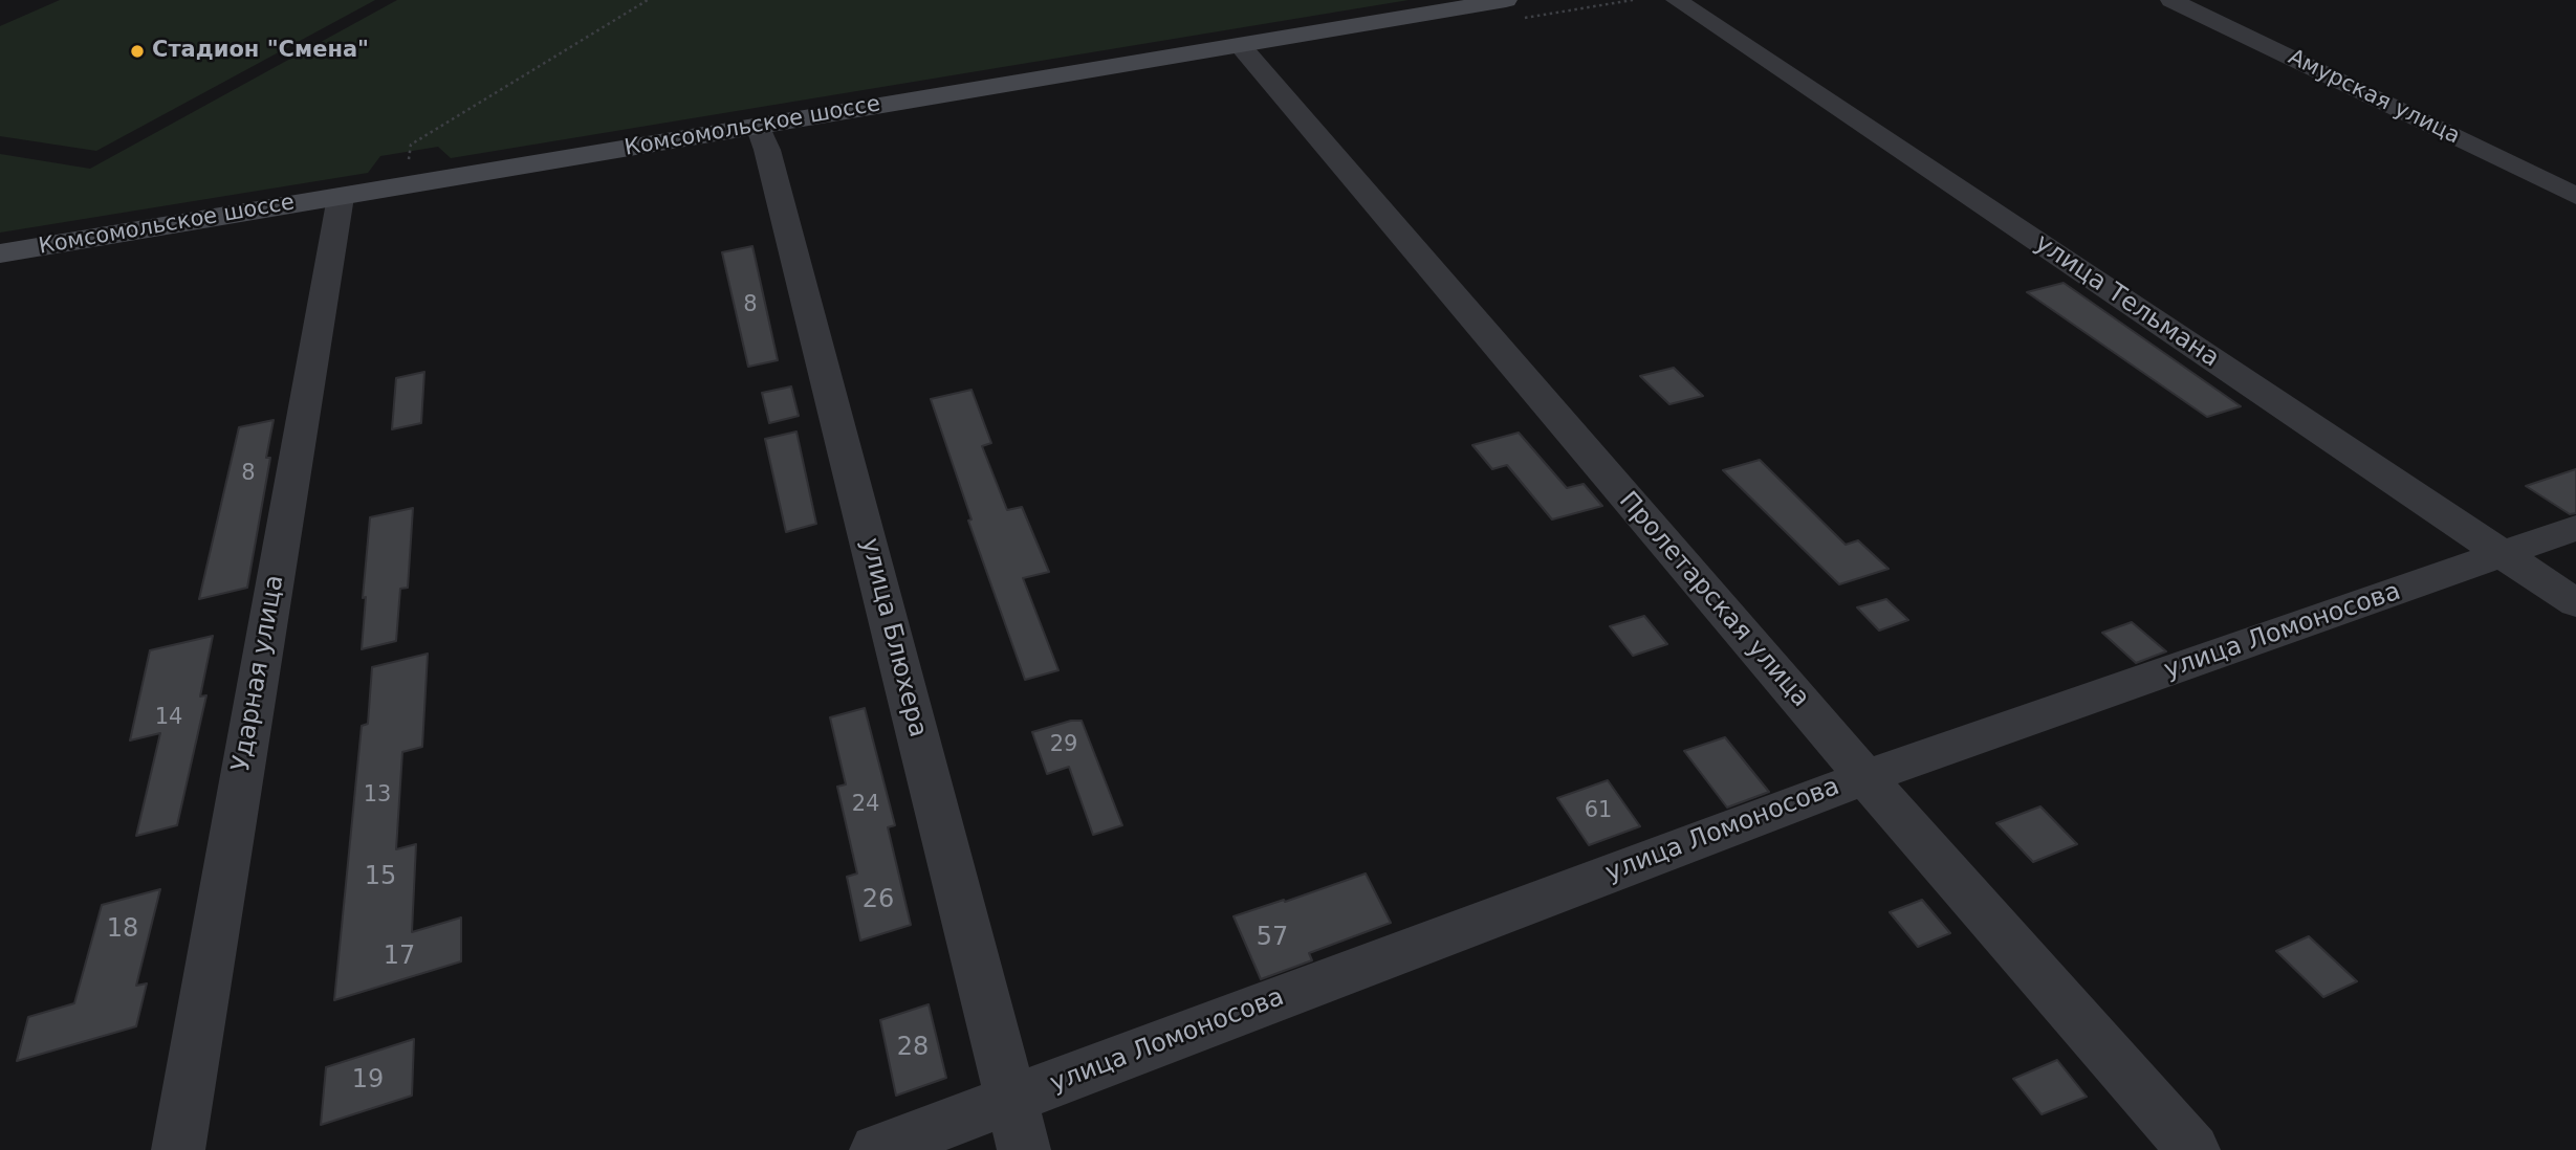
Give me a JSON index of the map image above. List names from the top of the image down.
{
  "streets": {
    "main road": ["Комсомольское шоссе"],
    "street": [
      "Амурская улица",
      "улица Тельмана",
      "Пролетарская улица",
      "улица Ломоносова",
      "улица Блюхера",
      "Ударная улица"
    ]
  },
  "crossings": [
    ["Комсомольское шоссе", "Пролетарская улица"],
    ["Комсомольское шоссе", "улица Блюхера"],
    ["Комсомольское шоссе", "Ударная улица"],
    ["улица Тельмана", "улица Ломоносова"],
    ["Пролетарская улица", "улица Ломоносова"],
    ["улица Ломоносова", "улица Блюхера"]
  ],
  "places": ["Стадион \"Смена\""],
  "house_numbers": [
    "8",
    "8",
    "14",
    "29",
    "13",
    "24",
    "61",
    "15",
    "26",
    "18",
    "57",
    "17",
    "28",
    "19"
  ]
}
